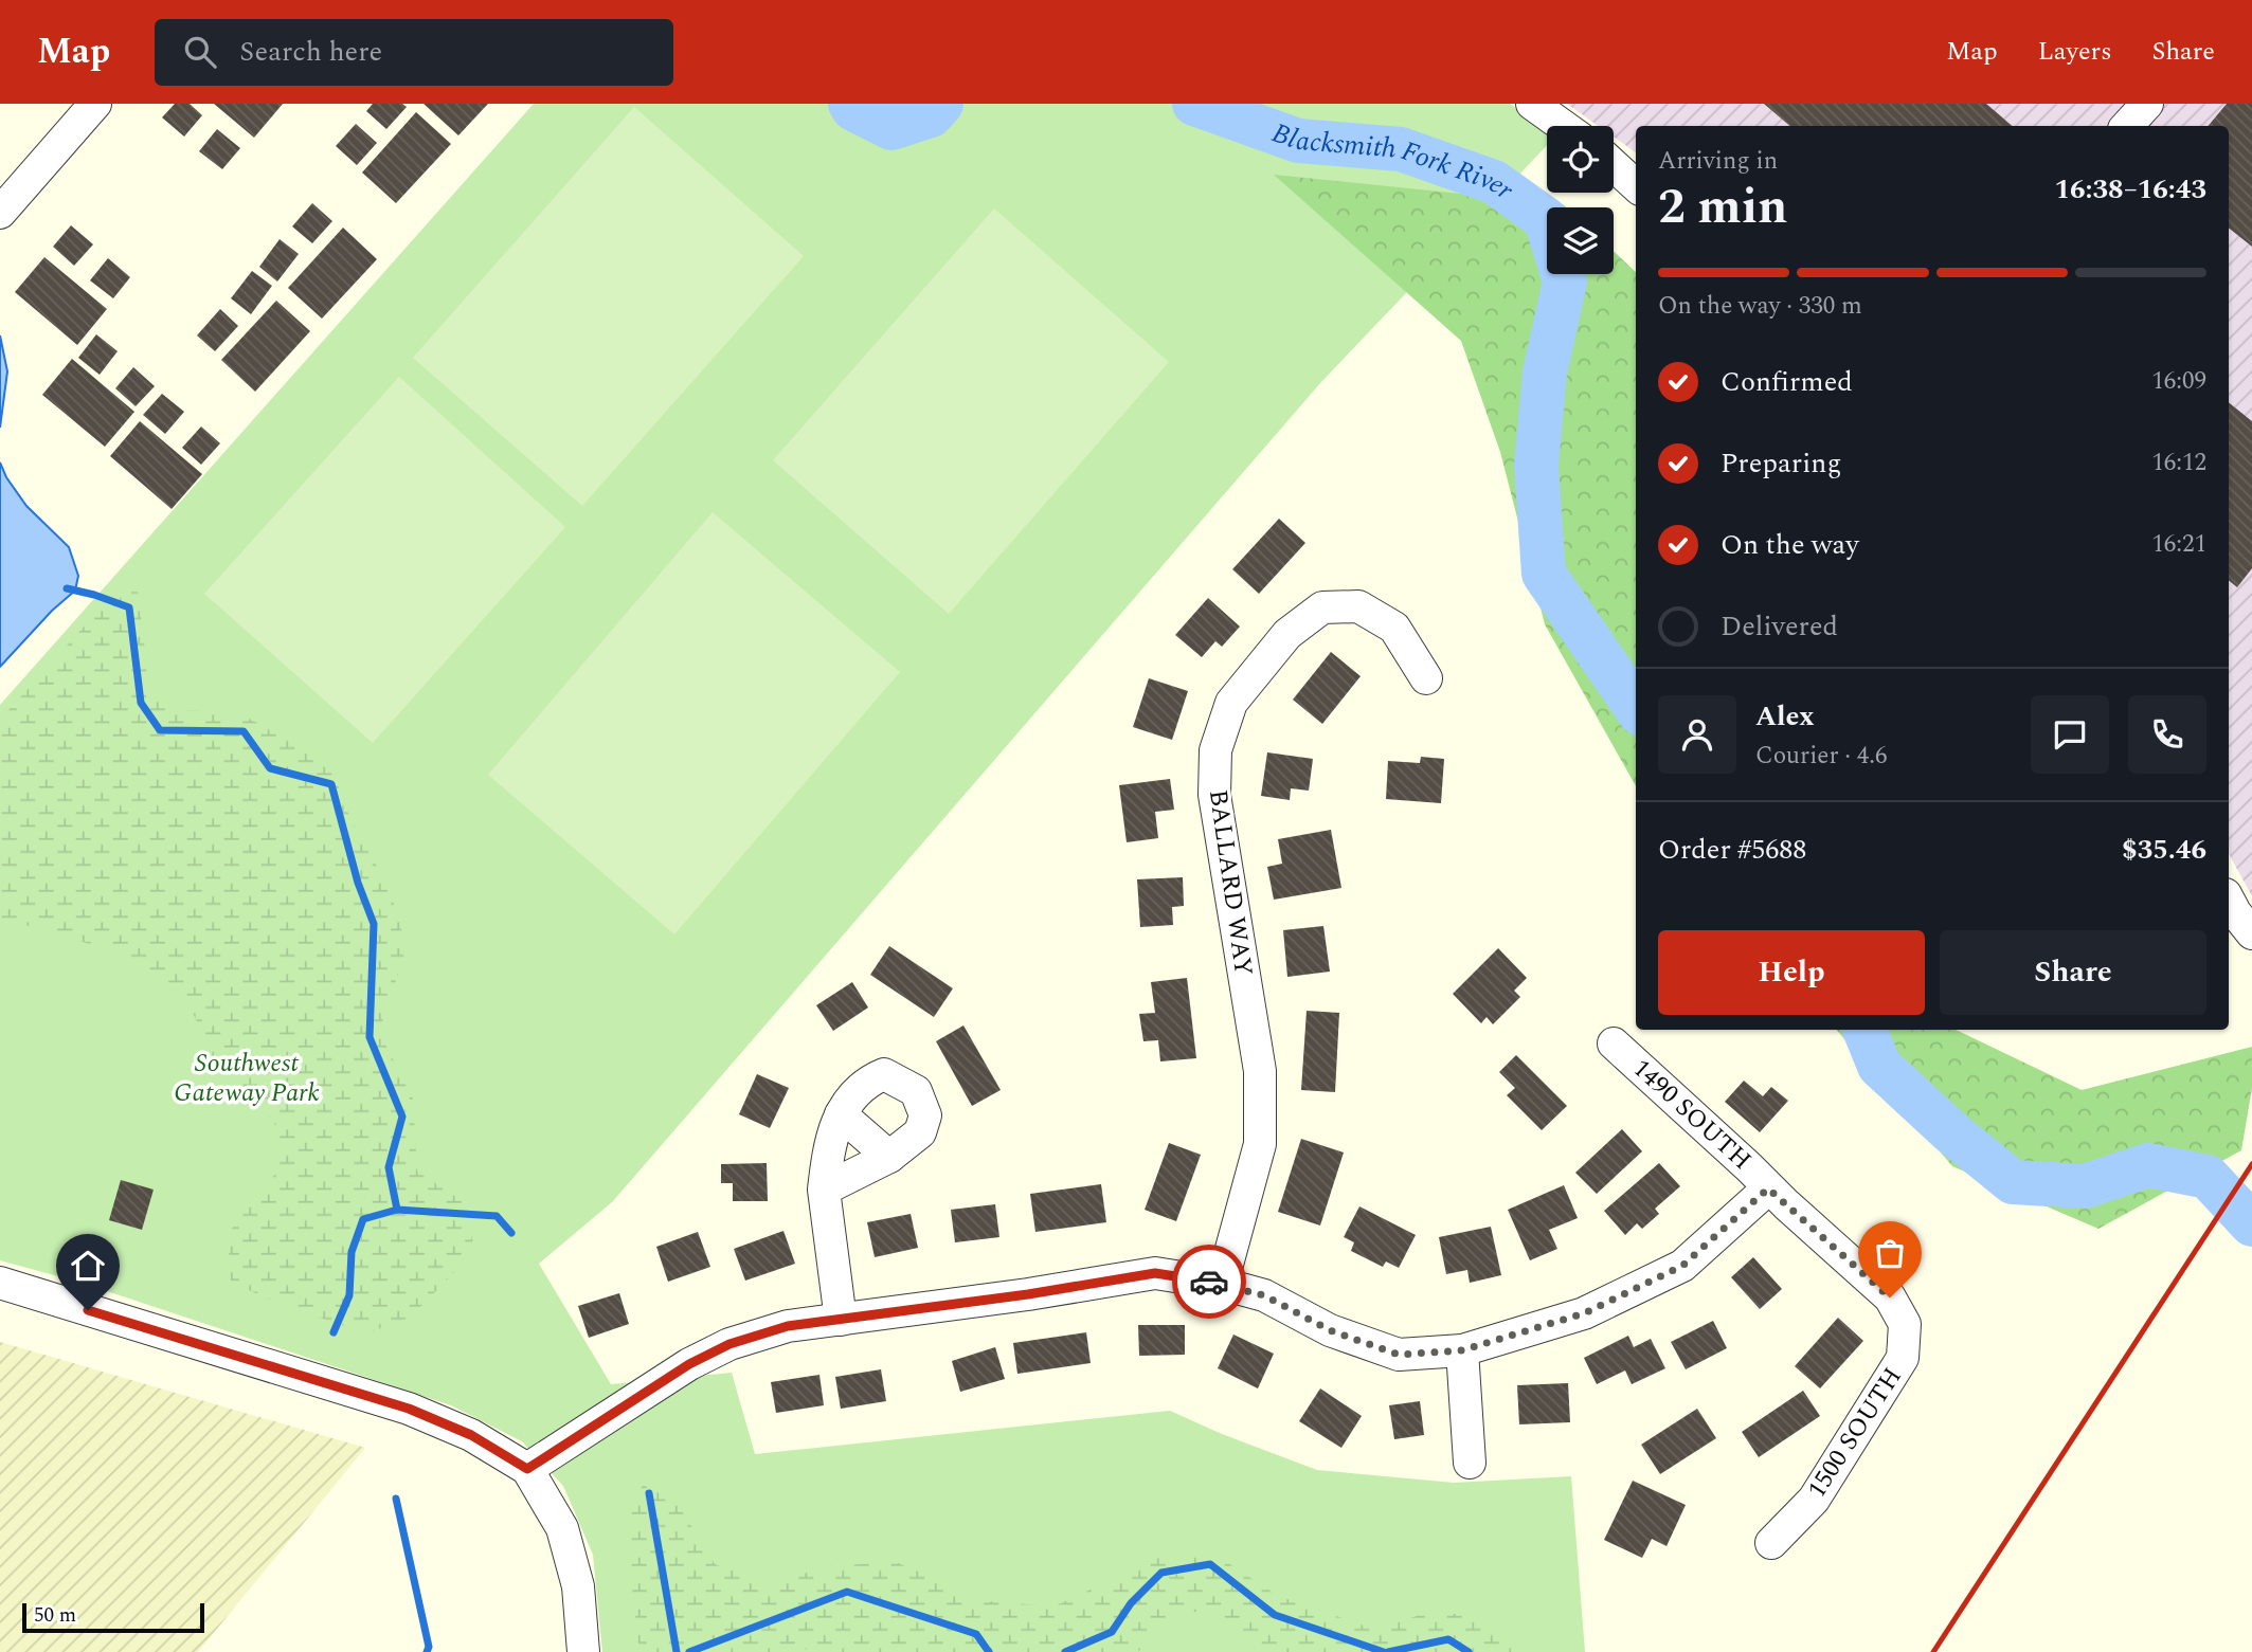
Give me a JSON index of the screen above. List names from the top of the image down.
{
  "streets": {
    "street": ["BALLARD WAY", "1490 SOUTH", "1500 SOUTH"]
  },
  "crossings": [
    ["1490 SOUTH", "1500 SOUTH"]
  ],
  "water": ["Blacksmith Fork River"],
  "parks": ["Southwest Gateway Park"],
  "scale_bar": "50 m",
  "page": {
    "header": "Map",
    "search": "Search here",
    "nav": ["Map", "Layers", "Share"],
    "heading": ["2 min", "Arriving in", "16:38–16:43"],
    "panel": [
      "Alex",
      "Courier · 4.6",
      "Order #5688",
      "$35.46"
    ],
    "bar": "On the way · 330 m",
    "list": [
      ["Confirmed", "16:09"],
      ["Preparing", "16:12"],
      ["On the way", "16:21"],
      "Delivered"
    ],
    "buttons": ["Help", "Share"],
    "scale": "50 m"
  }
}
